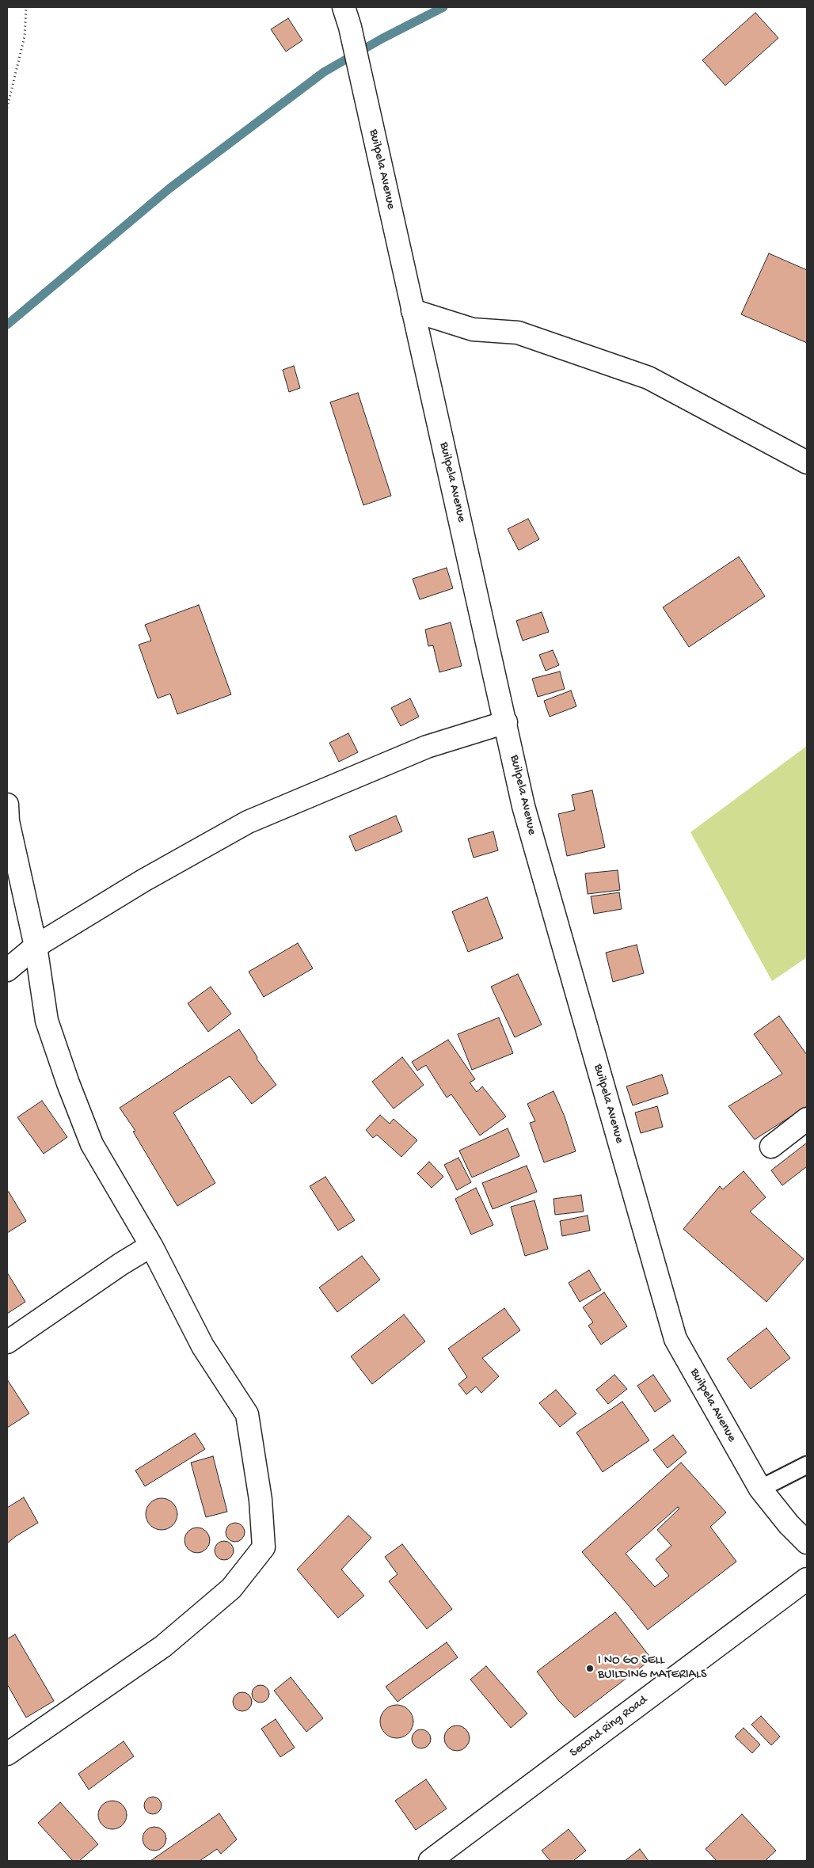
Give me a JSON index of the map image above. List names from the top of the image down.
{
  "streets": {
    "street": ["Builpela Avenue", "Second Ring Road"]
  },
  "places": ["I NO GO SELL BUILDING MATERIALS"]
}
